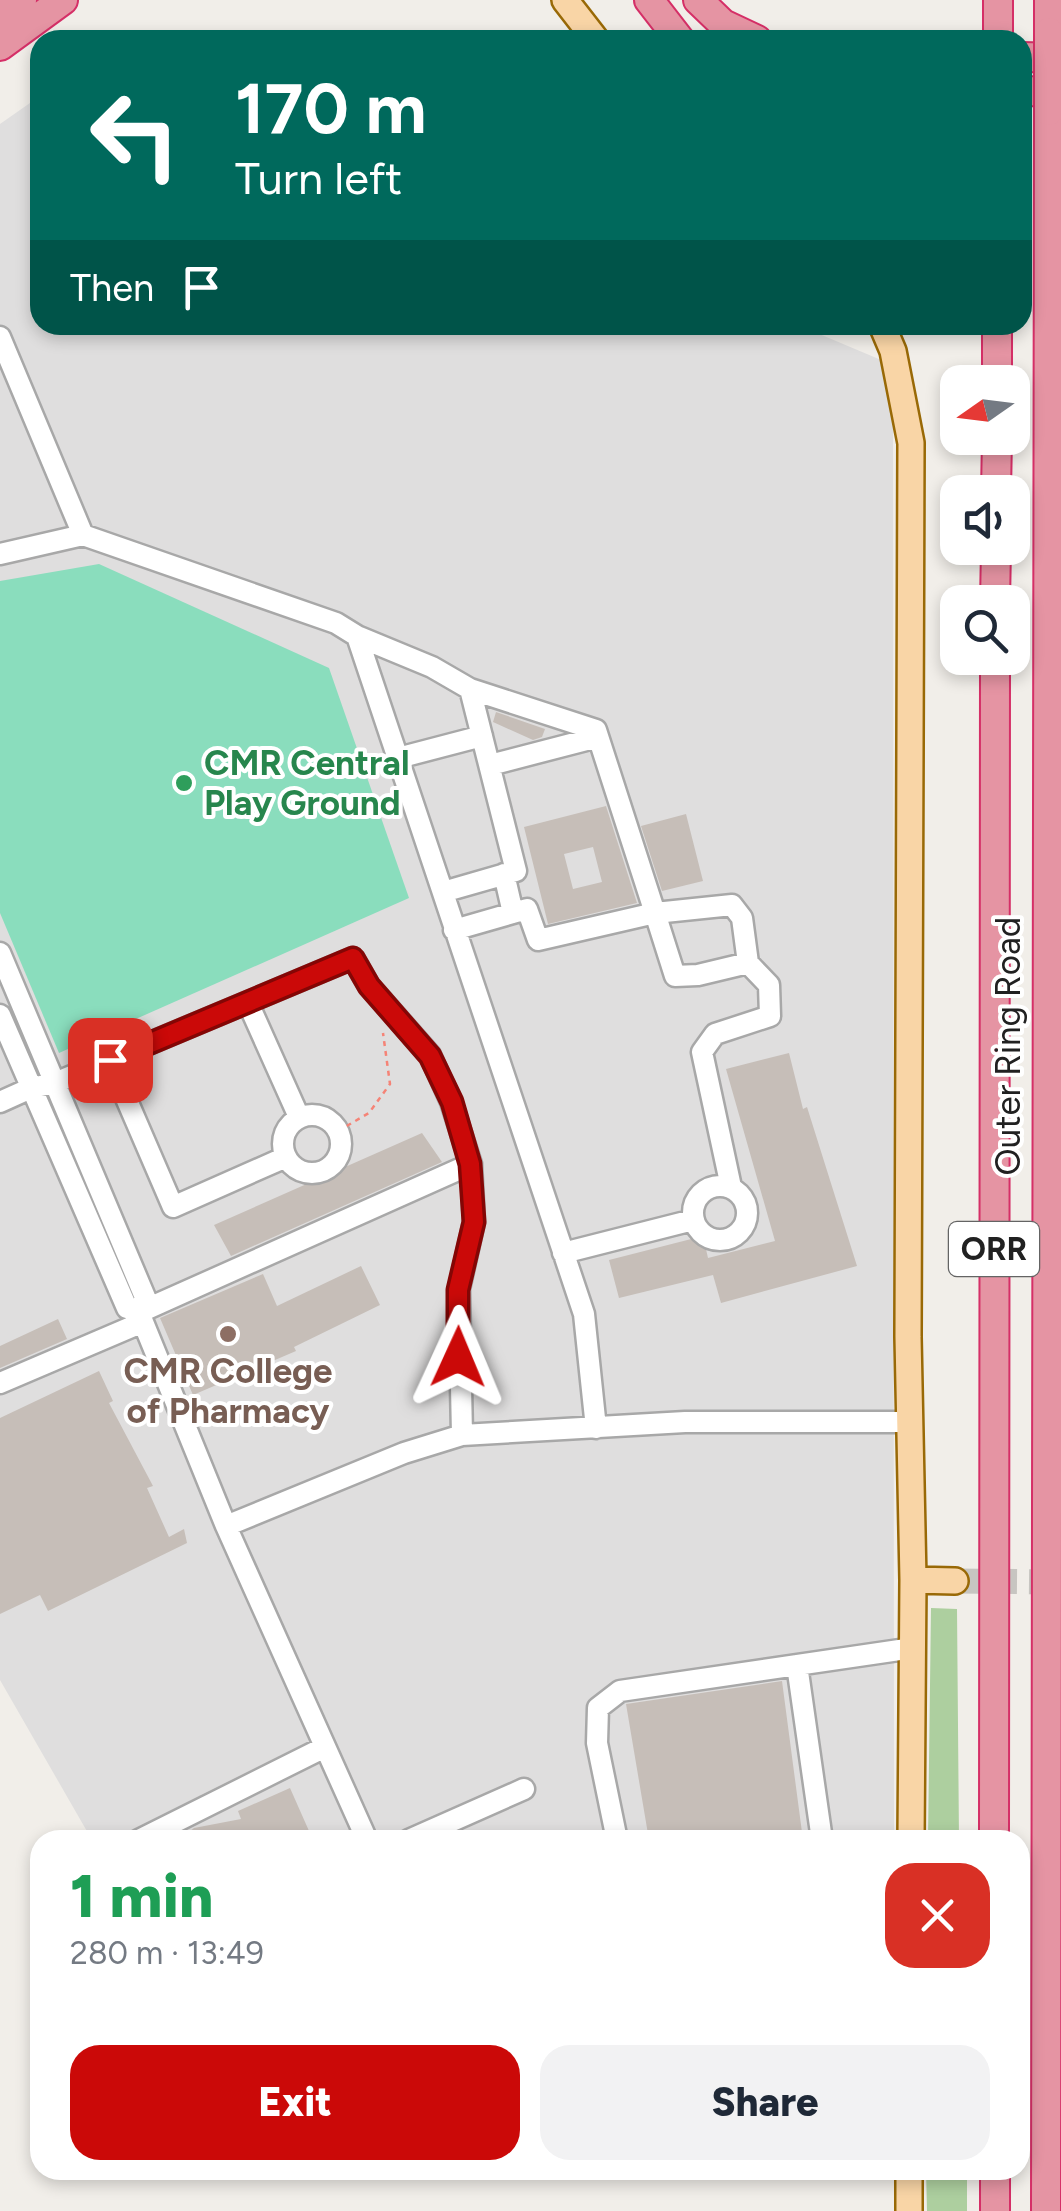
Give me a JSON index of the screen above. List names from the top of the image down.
{
  "streets": {
    "highway": ["Outer Ring Road", "ORR"]
  },
  "places": ["CMR Central Play Ground", "CMR College of Pharmacy"],
  "north": "left",
  "page": {
    "turn": ["170 m", "Turn left"],
    "then": "Then",
    "heading": ["1 min", "280 m · 13:49"],
    "buttons": ["Exit", "Share"]
  }
}
